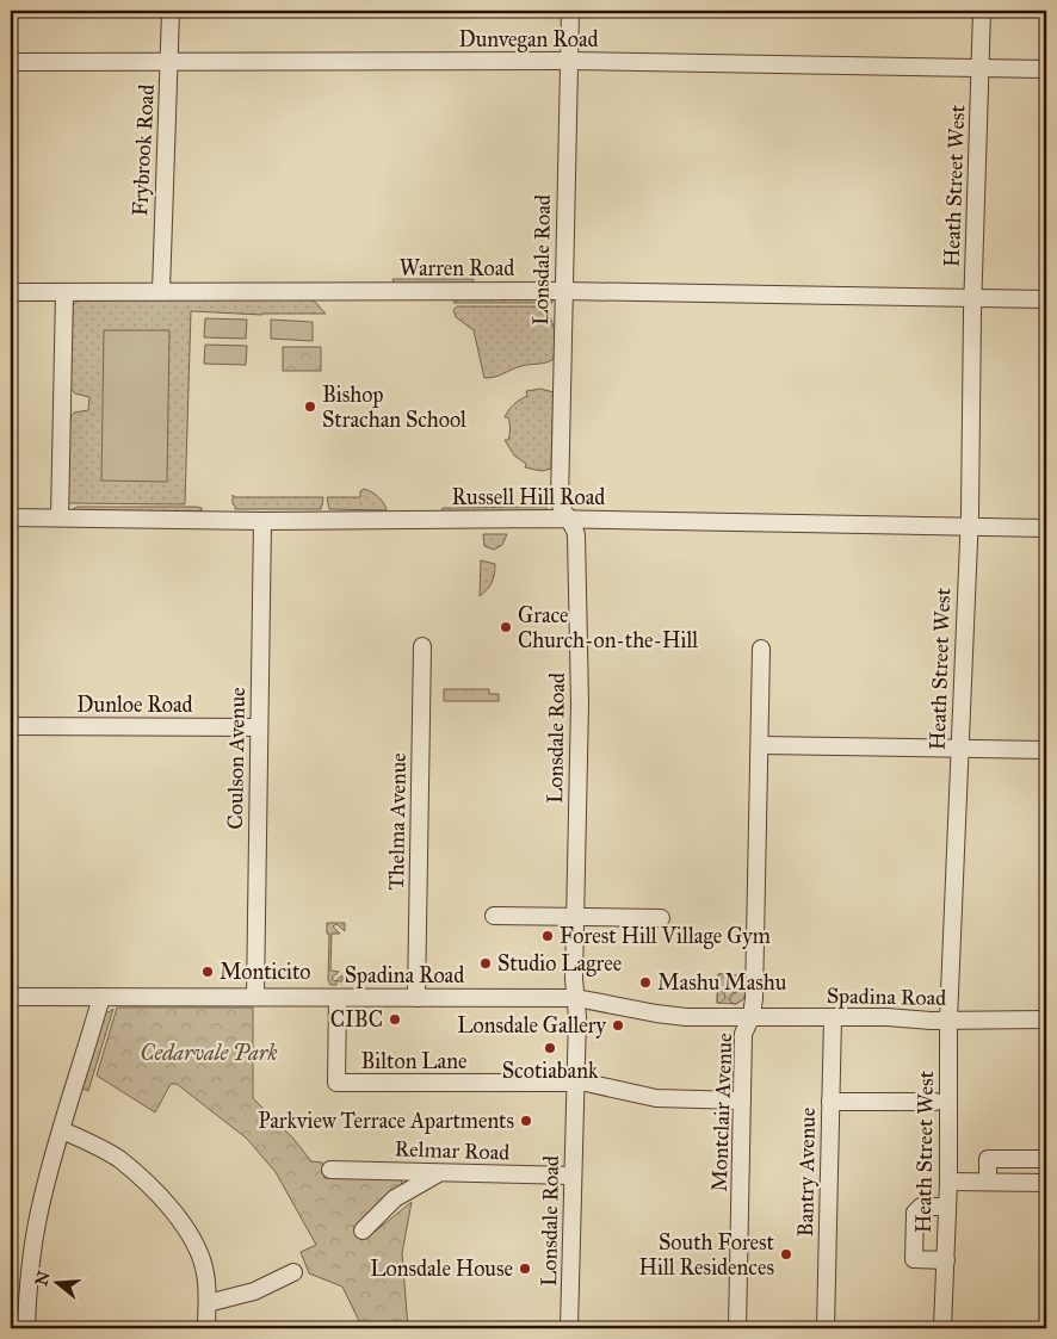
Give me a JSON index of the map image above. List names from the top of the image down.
{
  "streets": {
    "street": [
      "Dunvegan Road",
      "Frybrook Road",
      "Heath Street West",
      "Lonsdale Road",
      "Warren Road",
      "Russell Hill Road",
      "Dunloe Road",
      "Coulson Avenue",
      "Thelma Avenue",
      "Spadina Road",
      "Bilton Lane",
      "Montclair Avenue",
      "Relmar Road",
      "Bantry Avenue"
    ]
  },
  "crossings": [
    ["Dunvegan Road", "Frybrook Road"],
    ["Dunvegan Road", "Heath Street West"],
    ["Dunvegan Road", "Lonsdale Road"],
    ["Frybrook Road", "Warren Road"],
    ["Heath Street West", "Warren Road"],
    ["Heath Street West", "Russell Hill Road"],
    ["Heath Street West", "Spadina Road"],
    ["Lonsdale Road", "Warren Road"],
    ["Lonsdale Road", "Russell Hill Road"],
    ["Lonsdale Road", "Spadina Road"],
    ["Lonsdale Road", "Bilton Lane"],
    ["Lonsdale Road", "Relmar Road"],
    ["Russell Hill Road", "Coulson Avenue"],
    ["Dunloe Road", "Coulson Avenue"],
    ["Coulson Avenue", "Spadina Road"],
    ["Thelma Avenue", "Spadina Road"],
    ["Spadina Road", "Bilton Lane"],
    ["Spadina Road", "Montclair Avenue"],
    ["Spadina Road", "Bantry Avenue"]
  ],
  "parks": ["Cedarvale Park"],
  "places": [
    "Bishop Strachan School",
    "Grace Church-on-the-Hill",
    "Forest Hill Village Gym",
    "Studio Lagree",
    "Monticito",
    "Mashu Mashu",
    "CIBC",
    "Lonsdale Gallery",
    "Scotiabank",
    "Parkview Terrace Apartments",
    "South Forest Hill Residences",
    "Lonsdale House"
  ],
  "north": "left"
}
